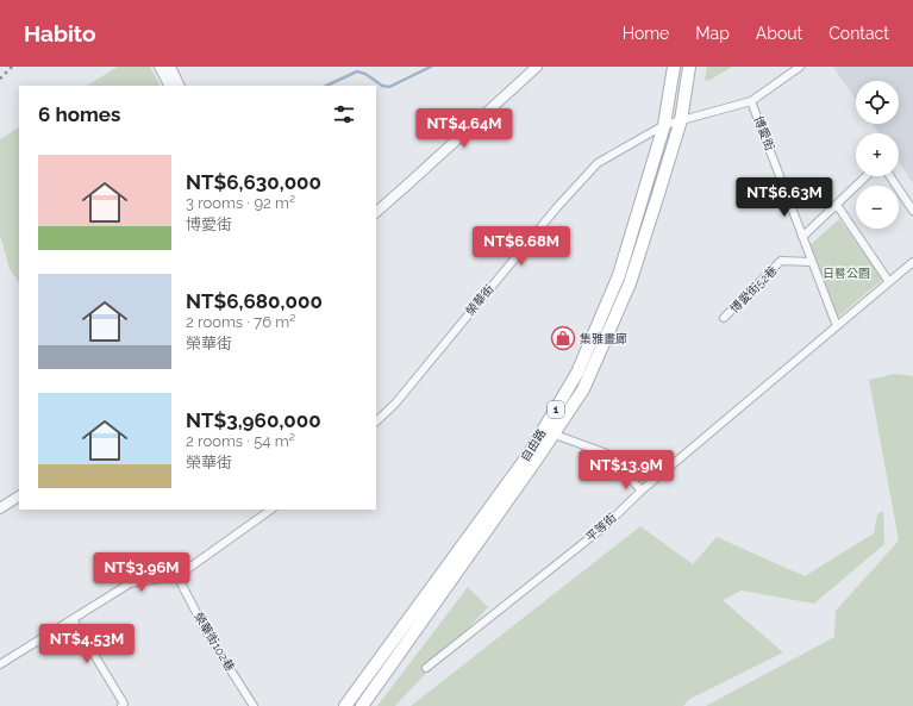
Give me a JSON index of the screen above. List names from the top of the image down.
{
  "streets": {
    "main road": ["1", "自由路"],
    "street": [
      "博愛街",
      "博愛街52巷",
      "榮華街",
      "平等街",
      "榮華街102巷"
    ]
  },
  "crossings": [
    ["博愛街", "博愛街52巷"],
    ["博愛街", "榮華街"],
    ["博愛街", "平等街"],
    ["榮華街", "自由路"]
  ],
  "parks": ["日晷公園"],
  "places": {
    "shop": ["集雅畫廊"]
  },
  "page": {
    "header": "Habito",
    "nav": [
      "Home",
      "Map",
      "About",
      "Contact"
    ],
    "map_buttons": ["+", "−"],
    "heading": "6 homes",
    "price": [
      "NT$4.64M",
      "NT$6.63M",
      "NT$6.68M",
      "NT$13.9M",
      "NT$3.96M",
      "NT$4.53M"
    ],
    "list": [
      {
        "name": "NT$6,630,000",
        "note": "3 rooms · 92 m² · 博愛街"
      },
      {
        "name": "NT$6,680,000",
        "note": "2 rooms · 76 m² · 榮華街"
      },
      {
        "name": "NT$3,960,000",
        "note": "2 rooms · 54 m² · 榮華街"
      }
    ]
  }
}
